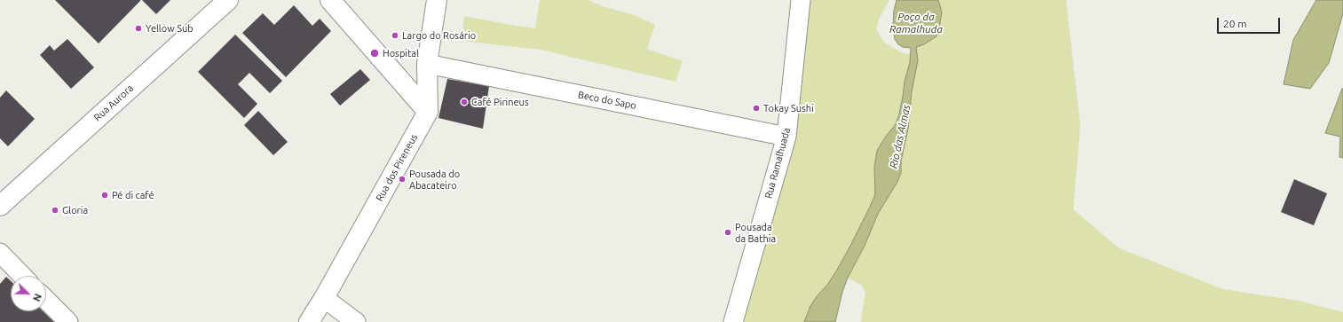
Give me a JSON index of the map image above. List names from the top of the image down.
{
  "streets": {
    "street": [
      "Beco do Sapo",
      "Rua Aurora",
      "Rua Ramalhuada",
      "Rua dos Pireneus"
    ]
  },
  "crossings": [
    ["Beco do Sapo", "Rua Ramalhuada"]
  ],
  "water": ["Poço da Ramalhuda", "Rio das Almas"],
  "places": [
    "Yellow Sub",
    "Largo do Rosário",
    "Hospital",
    "Café Pirineus",
    "Tokay Sushi",
    "Pousada do Abacateiro",
    "Pé di café",
    "Gloria",
    "Pousada da Bathia"
  ],
  "scale_bar": "20 m",
  "north": "bottom right"
}
